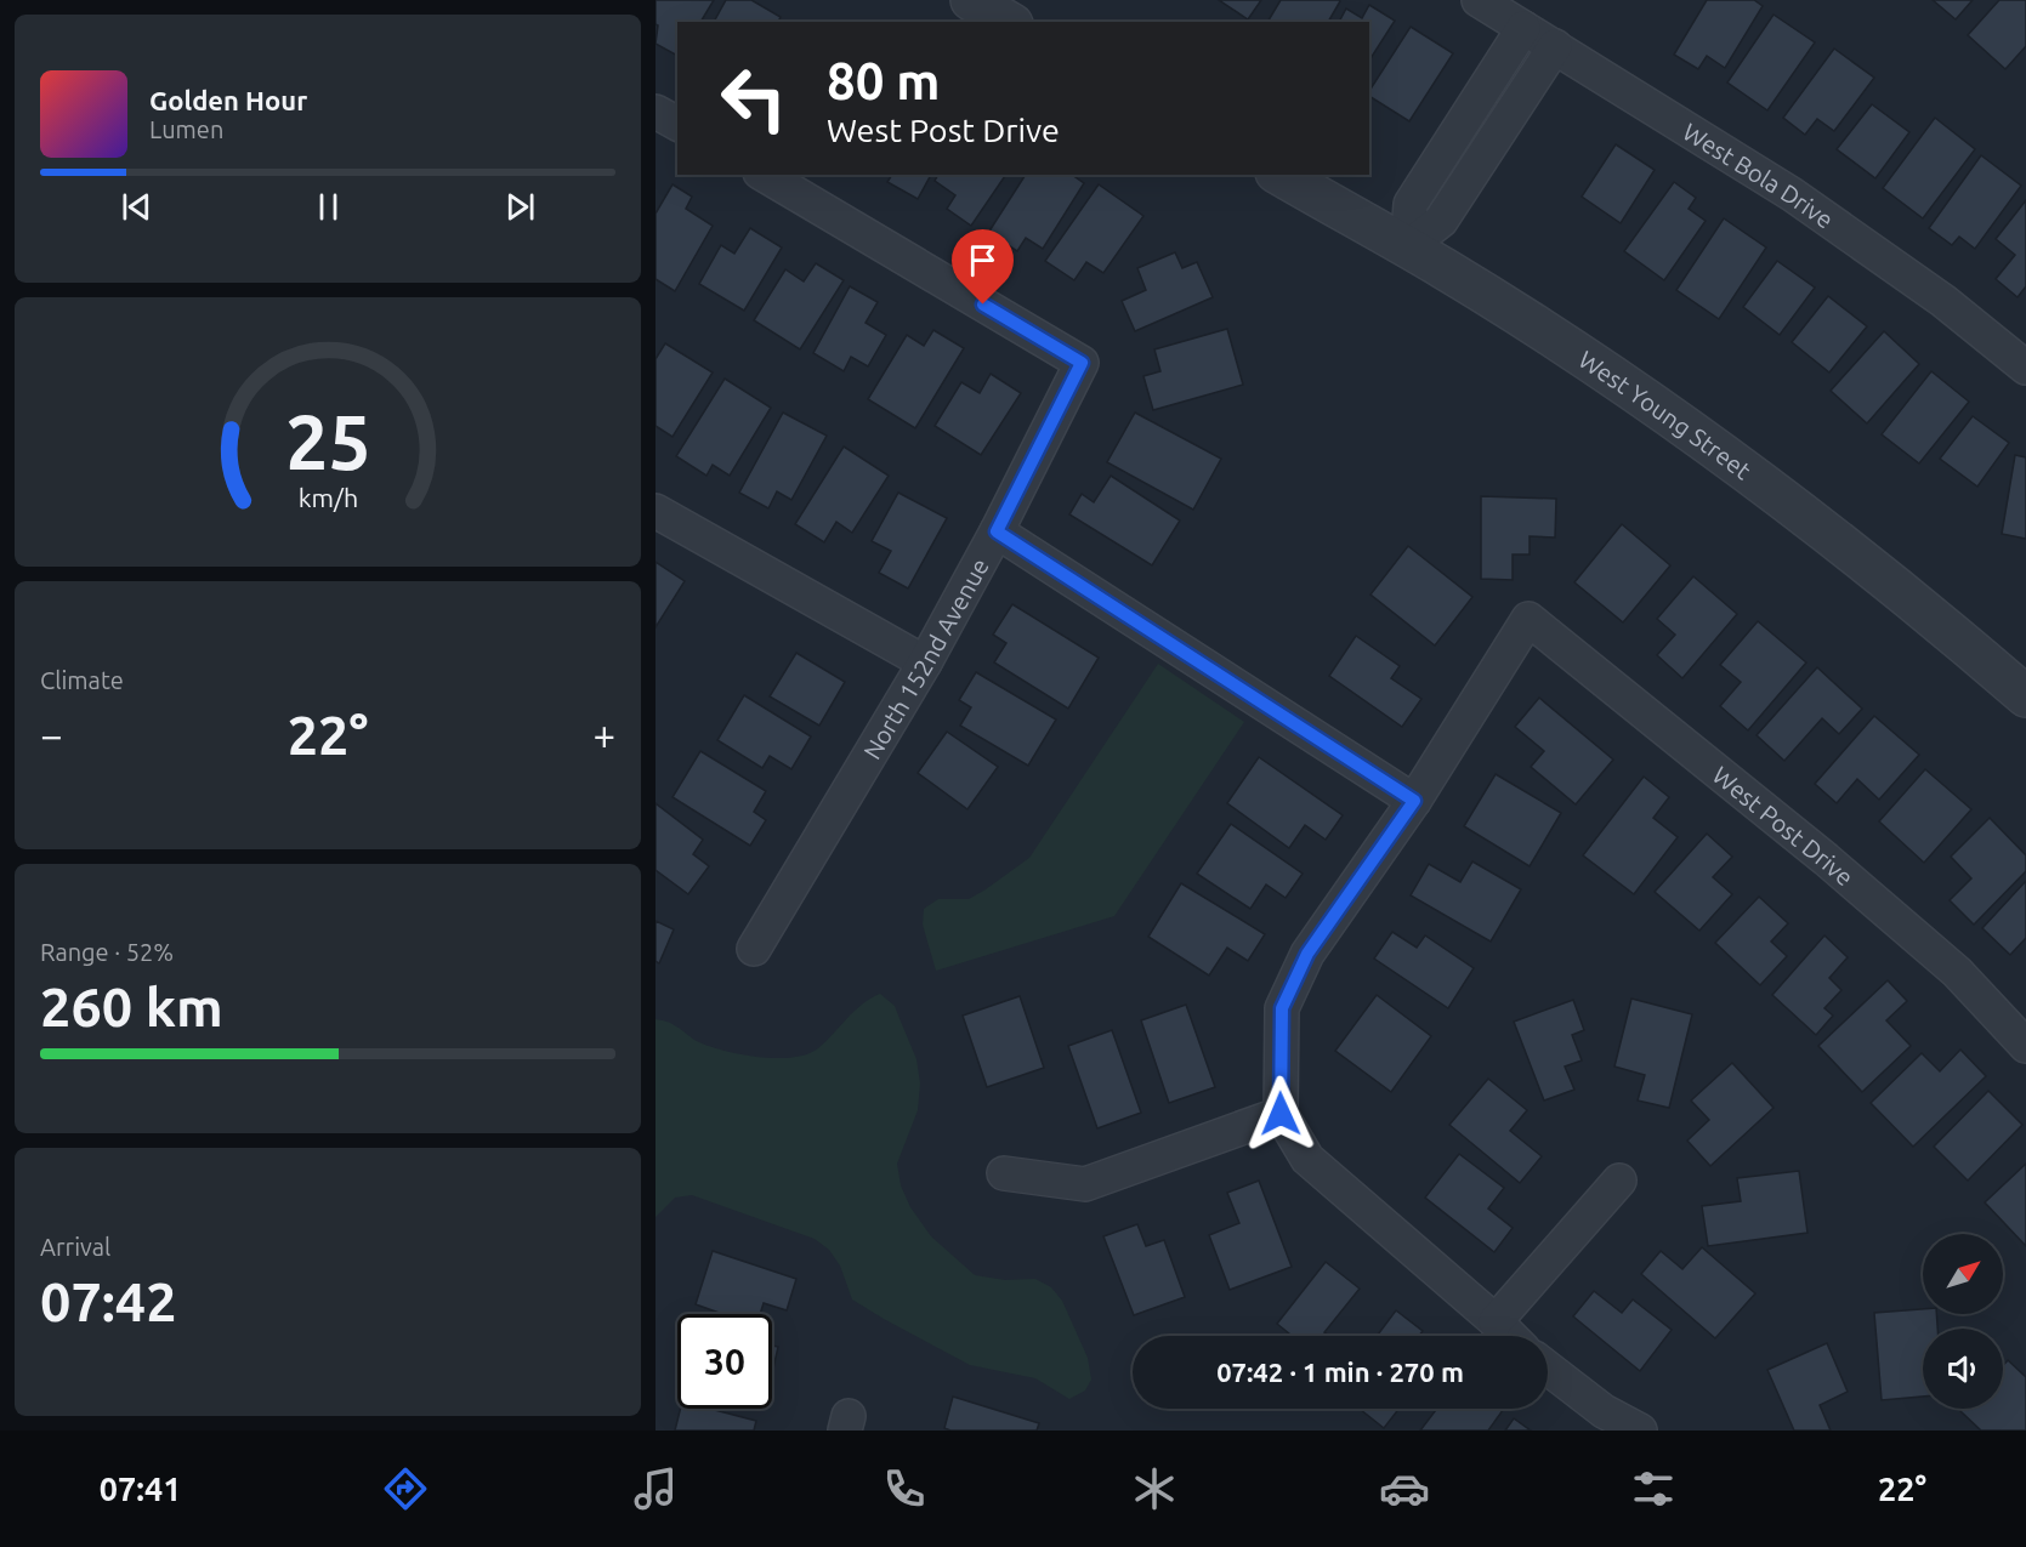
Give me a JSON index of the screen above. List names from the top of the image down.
{
  "streets": {
    "street": [
      "West Bola Drive",
      "West Young Street",
      "North 152nd Avenue",
      "West Post Drive"
    ]
  },
  "north": "top right",
  "page": {
    "turn": ["80 m", "West Post Drive"],
    "song": ["Golden Hour", "Lumen"],
    "tile": [
      "Climate",
      ["Range · 52%", "260 km"],
      ["Arrival", "07:42"]
    ],
    "heat": ["−", "22°", "+"],
    "limit": "30",
    "trip": "07:42 · 1 min · 270 m",
    "tabs": ["07:41", "22°"],
    "gauge": ["25", "km/h"]
  }
}
